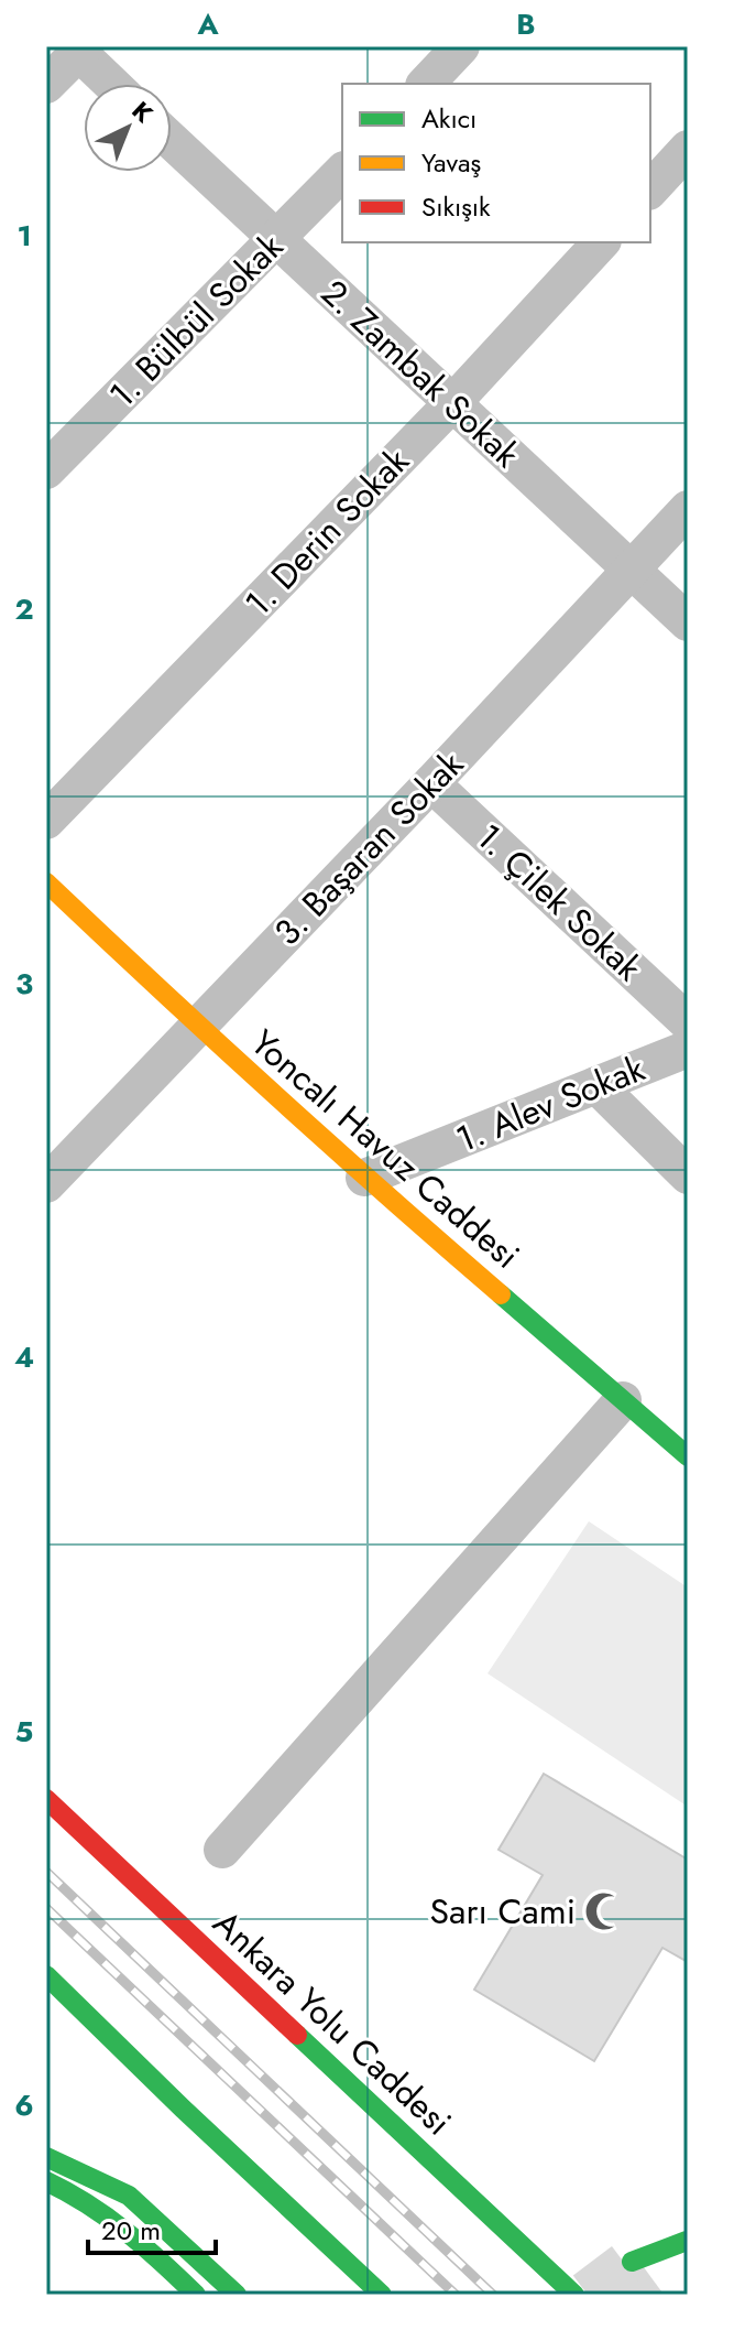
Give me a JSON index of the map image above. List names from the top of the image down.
{
  "streets": {
    "main road": ["Yoncalı Havuz Caddesi", "Ankara Yolu Caddesi"],
    "street": [
      "1. Bülbül Sokak",
      "2. Zambak Sokak",
      "1. Derin Sokak",
      "3. Başaran Sokak",
      "1. Çilek Sokak",
      "1. Alev Sokak"
    ]
  },
  "crossings": [
    ["1. Bülbül Sokak", "2. Zambak Sokak"],
    ["2. Zambak Sokak", "1. Derin Sokak"],
    ["2. Zambak Sokak", "3. Başaran Sokak"],
    ["3. Başaran Sokak", "1. Çilek Sokak"],
    ["3. Başaran Sokak", "Yoncalı Havuz Caddesi"],
    ["1. Alev Sokak", "Yoncalı Havuz Caddesi"]
  ],
  "places": {
    "mosque": ["Sarı Cami"]
  },
  "legend": ["Akıcı", "Yavaş", "Sıkışık"],
  "scale_bar": "20 m",
  "north": "top right",
  "grid": {
    "columns": ["A", "B"],
    "rows": [
      "1",
      "2",
      "3",
      "4",
      "5",
      "6"
    ]
  }
}
